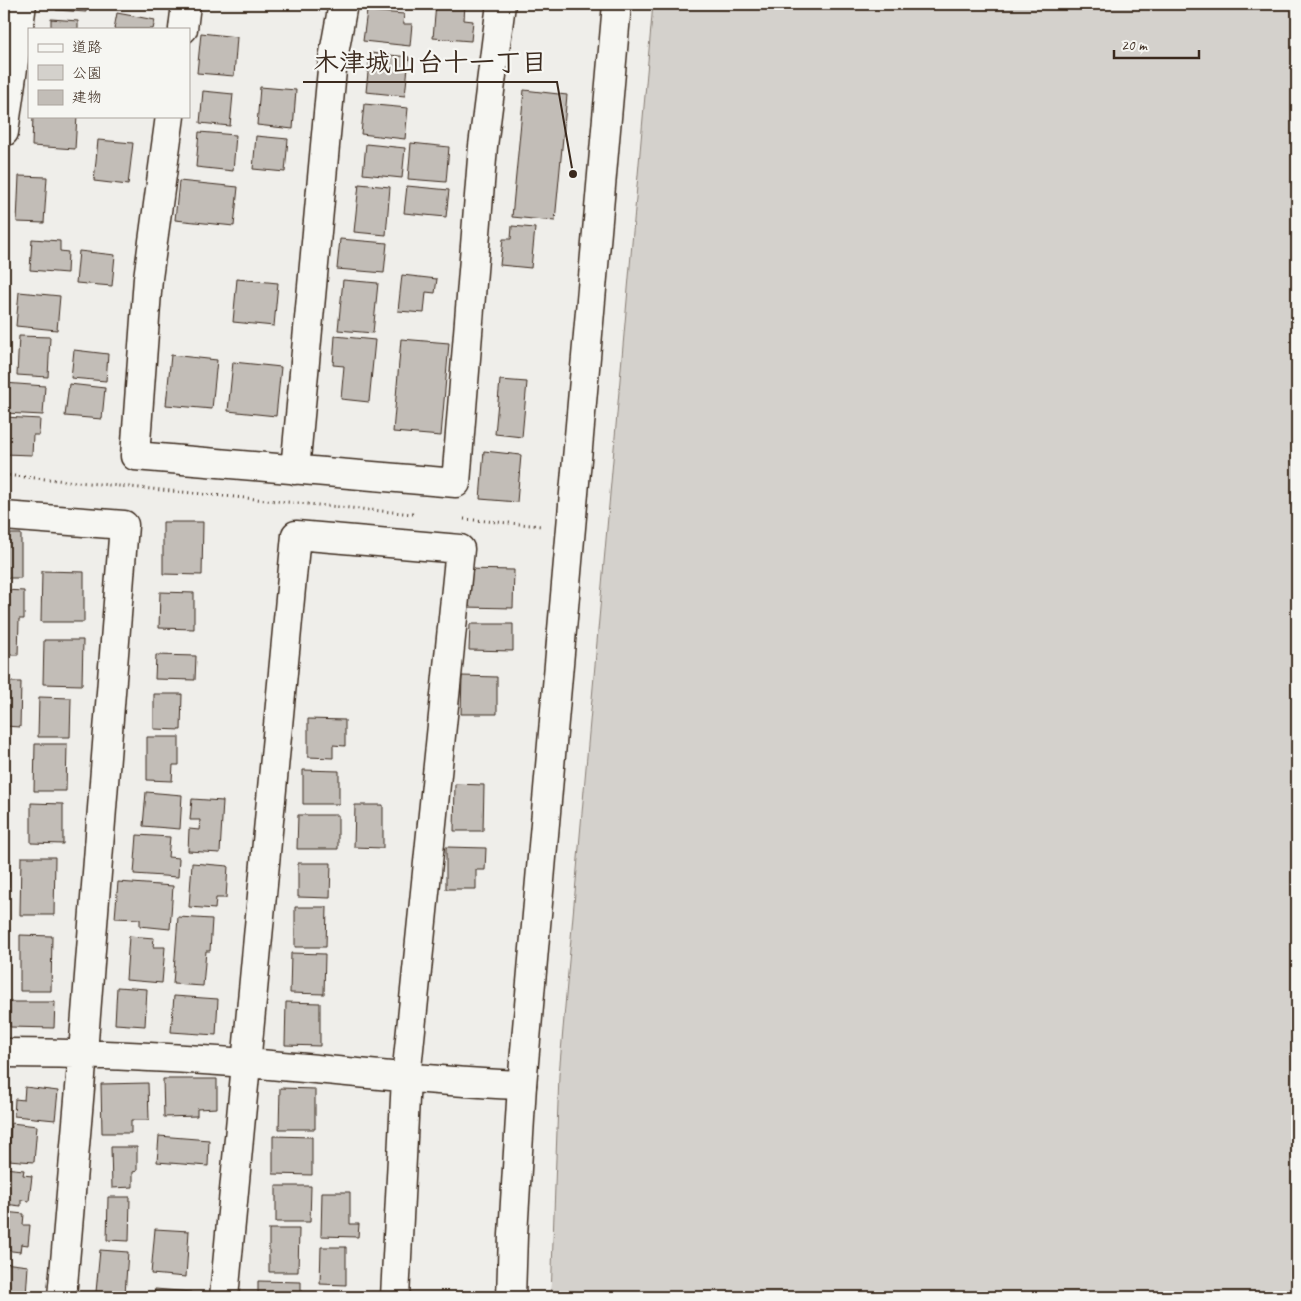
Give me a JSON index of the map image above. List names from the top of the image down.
{
  "places": ["木津城山台十一丁目"],
  "legend": ["道路", "公園", "建物"],
  "scale_bar": "20 m"
}
